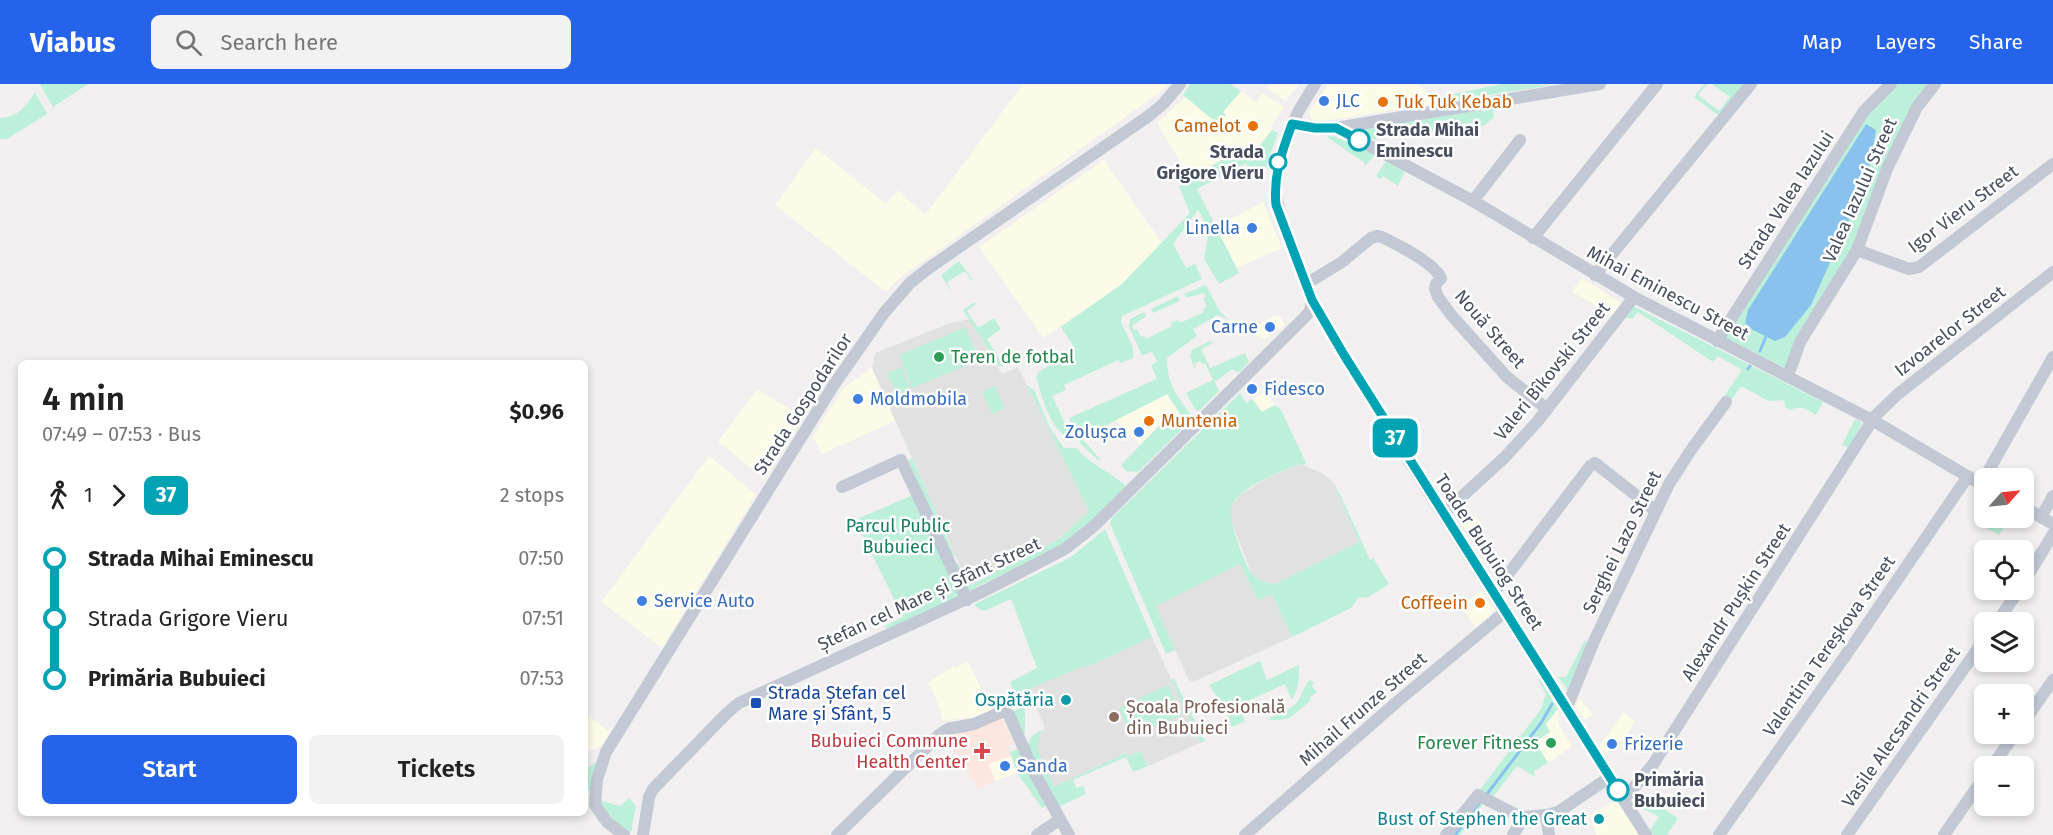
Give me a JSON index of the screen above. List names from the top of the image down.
{
  "streets": {
    "street": [
      "Valea Iazului Street",
      "Strada Valea Iazului",
      "Igor Vieru Street",
      "Mihai Eminescu Street",
      "Nouă Street",
      "Izvoarelor Street",
      "Valeri Bîkovski Street",
      "Strada Gospodarilor",
      "Serghei Lazo Street",
      "Toader Bubuiog Street",
      "Ștefan cel Mare și Sfânt Street",
      "Alexandr Pușkin Street",
      "Valentina Tereșkova Street",
      "Mihail Frunze Street",
      "Vasile Alecsandri Street"
    ]
  },
  "crossings": [
    ["Valea Iazului Street", "Igor Vieru Street"],
    ["Valea Iazului Street", "Mihai Eminescu Street"],
    ["Strada Valea Iazului", "Mihai Eminescu Street"],
    ["Mihai Eminescu Street", "Izvoarelor Street"],
    ["Mihai Eminescu Street", "Valeri Bîkovski Street"],
    ["Mihai Eminescu Street", "Alexandr Pușkin Street"],
    ["Mihai Eminescu Street", "Valentina Tereșkova Street"],
    ["Nouă Street", "Valeri Bîkovski Street"],
    ["Nouă Street", "Toader Bubuiog Street"],
    ["Izvoarelor Street", "Alexandr Pușkin Street"],
    ["Valeri Bîkovski Street", "Toader Bubuiog Street"],
    ["Serghei Lazo Street", "Toader Bubuiog Street"],
    ["Toader Bubuiog Street", "Ștefan cel Mare și Sfânt Street"],
    ["Toader Bubuiog Street", "Alexandr Pușkin Street"],
    ["Toader Bubuiog Street", "Mihail Frunze Street"]
  ],
  "parks": ["Parcul Public Bubuieci"],
  "places": {
    "other": [
      "JLC",
      "Tuk Tuk Kebab",
      "Camelot",
      "Strada Mihai Eminescu",
      "Strada Grigore Vieru",
      "Linella",
      "Carne",
      "Teren de fotbal",
      "Fidesco",
      "Moldmobila",
      "Muntenia",
      "Zolușca",
      "Service Auto",
      "Coffeein",
      "Ospătăria",
      "Școala Profesională din Bubuieci",
      "Forever Fitness",
      "Frizerie",
      "Sanda",
      "Primăria Bubuieci",
      "Bust of Stephen the Great"
    ],
    "transit": ["Strada Ștefan cel Mare și Sfânt, 5"],
    "health": ["Bubuieci Commune Health Center"]
  },
  "lines": ["bus line 37"],
  "north": "top right",
  "page": {
    "header": "Viabus",
    "search": "Search here",
    "nav": ["Map", "Layers", "Share"],
    "on_map": "37",
    "heading": ["4 min", "07:49 – 07:53 · Bus", "$0.96"],
    "legs": ["1", "37", "2 stops"],
    "map_buttons": ["+", "−"],
    "list": [
      {
        "name": "Strada Mihai Eminescu",
        "value": "07:50"
      },
      {
        "name": "Strada Grigore Vieru",
        "value": "07:51"
      },
      {
        "name": "Primăria Bubuieci",
        "value": "07:53"
      }
    ],
    "buttons": ["Start", "Tickets"]
  }
}
